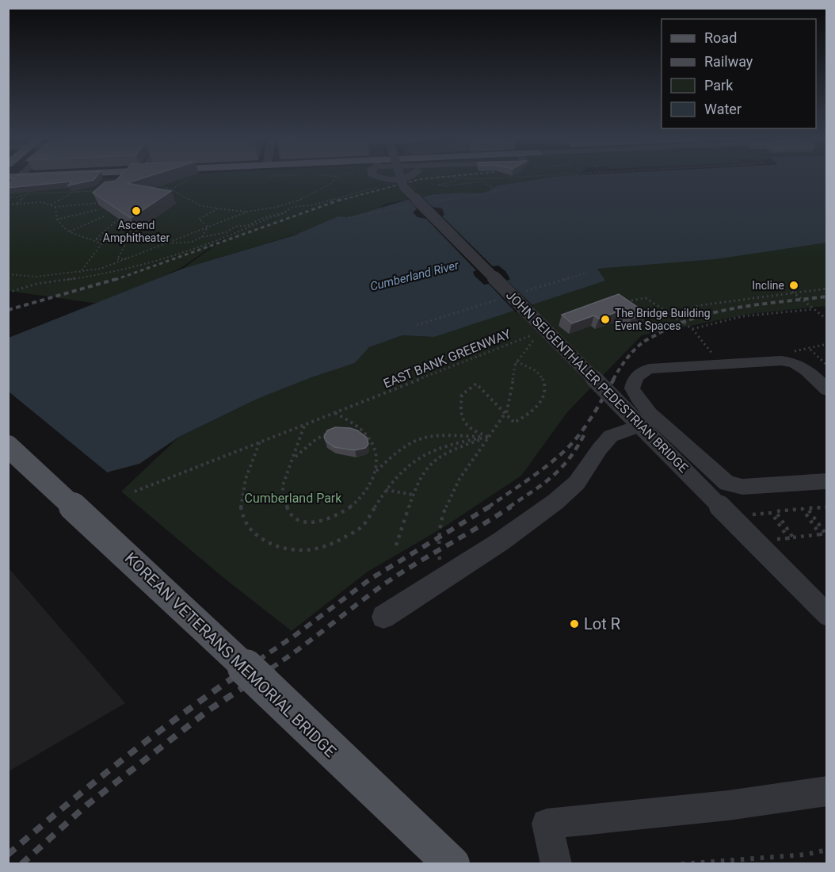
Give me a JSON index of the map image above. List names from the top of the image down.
{
  "streets": {
    "main road": ["KOREAN VETERANS MEMORIAL BRIDGE"],
    "street": ["JOHN SEIGENTHALER PEDESTRIAN BRIDGE"],
    "path": ["EAST BANK GREENWAY"]
  },
  "water": ["Cumberland River"],
  "parks": ["Cumberland Park"],
  "places": [
    "Ascend Amphitheater",
    "Incline",
    "The Bridge Building Event Spaces",
    "Lot R"
  ],
  "legend": [
    "Road",
    "Railway",
    "Park",
    "Water"
  ]
}
